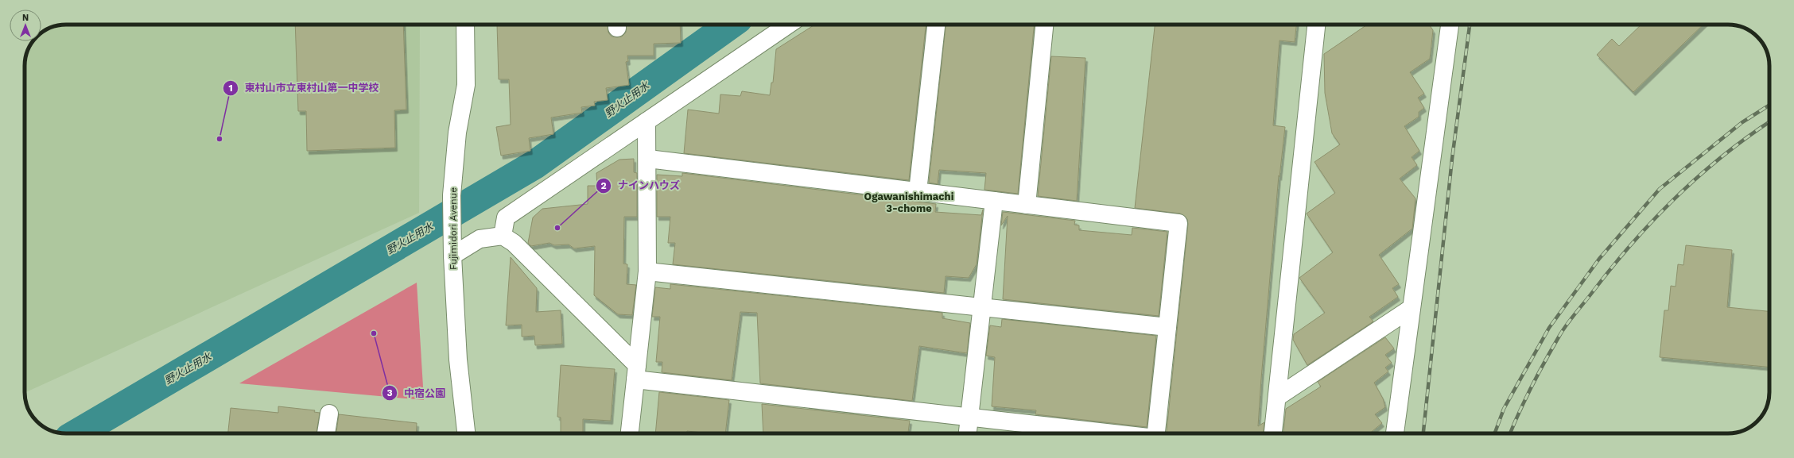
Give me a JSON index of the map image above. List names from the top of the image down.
{
  "streets": {
    "street": ["Fujimidori Avenue"]
  },
  "districts": ["Ogawanishimachi 3-chome"],
  "water": ["野火止用水"],
  "places": ["東村山市立東村山第一中学校", "ナインハウズ", "中宿公園"],
  "north": "top"
}
